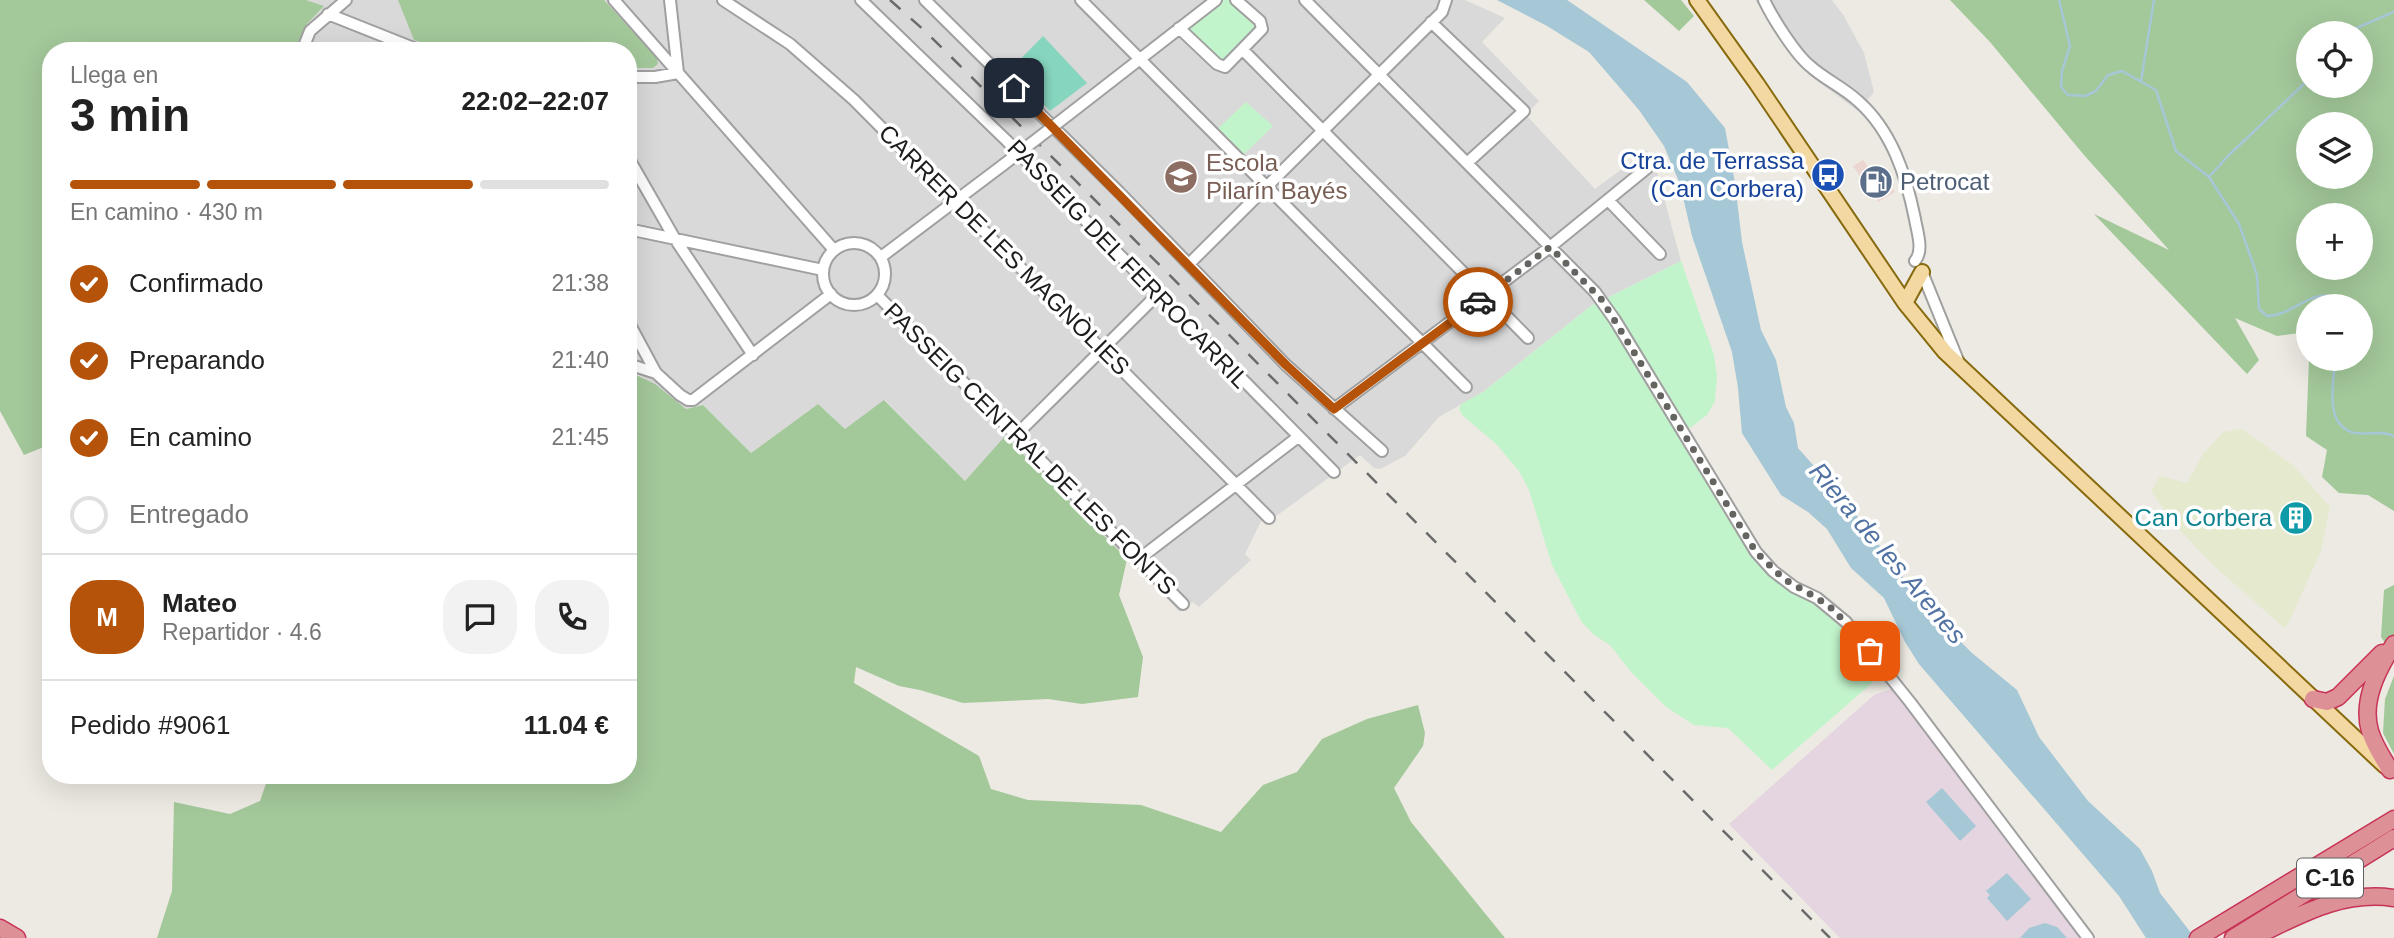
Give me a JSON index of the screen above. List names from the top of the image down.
{
  "streets": {
    "highway": ["C-16"],
    "street": ["CARRER DE LES MAGNÒLIES", "PASSEIG DEL FERROCARRIL", "PASSEIG CENTRAL DE LES FONTS"]
  },
  "water": ["Riera de les Arenes"],
  "places": {
    "bus stop": ["Ctra. de Terrassa (Can Corbera)"],
    "school or university": ["Escola Pilarín Bayés"],
    "fuel station": ["Petrocat"],
    "building": ["Can Corbera"]
  },
  "page": {
    "map_buttons": ["+", "−"],
    "heading": ["3 min", "Llega en", "22:02–22:07"],
    "panel": [
      "Mateo",
      "Repartidor · 4.6",
      "Pedido #9061",
      "11.04 €"
    ],
    "bar": "En camino · 430 m",
    "list": [
      ["Confirmado", "21:38"],
      ["Preparando", "21:40"],
      ["En camino", "21:45"],
      "Entregado"
    ],
    "round": "M"
  }
}
